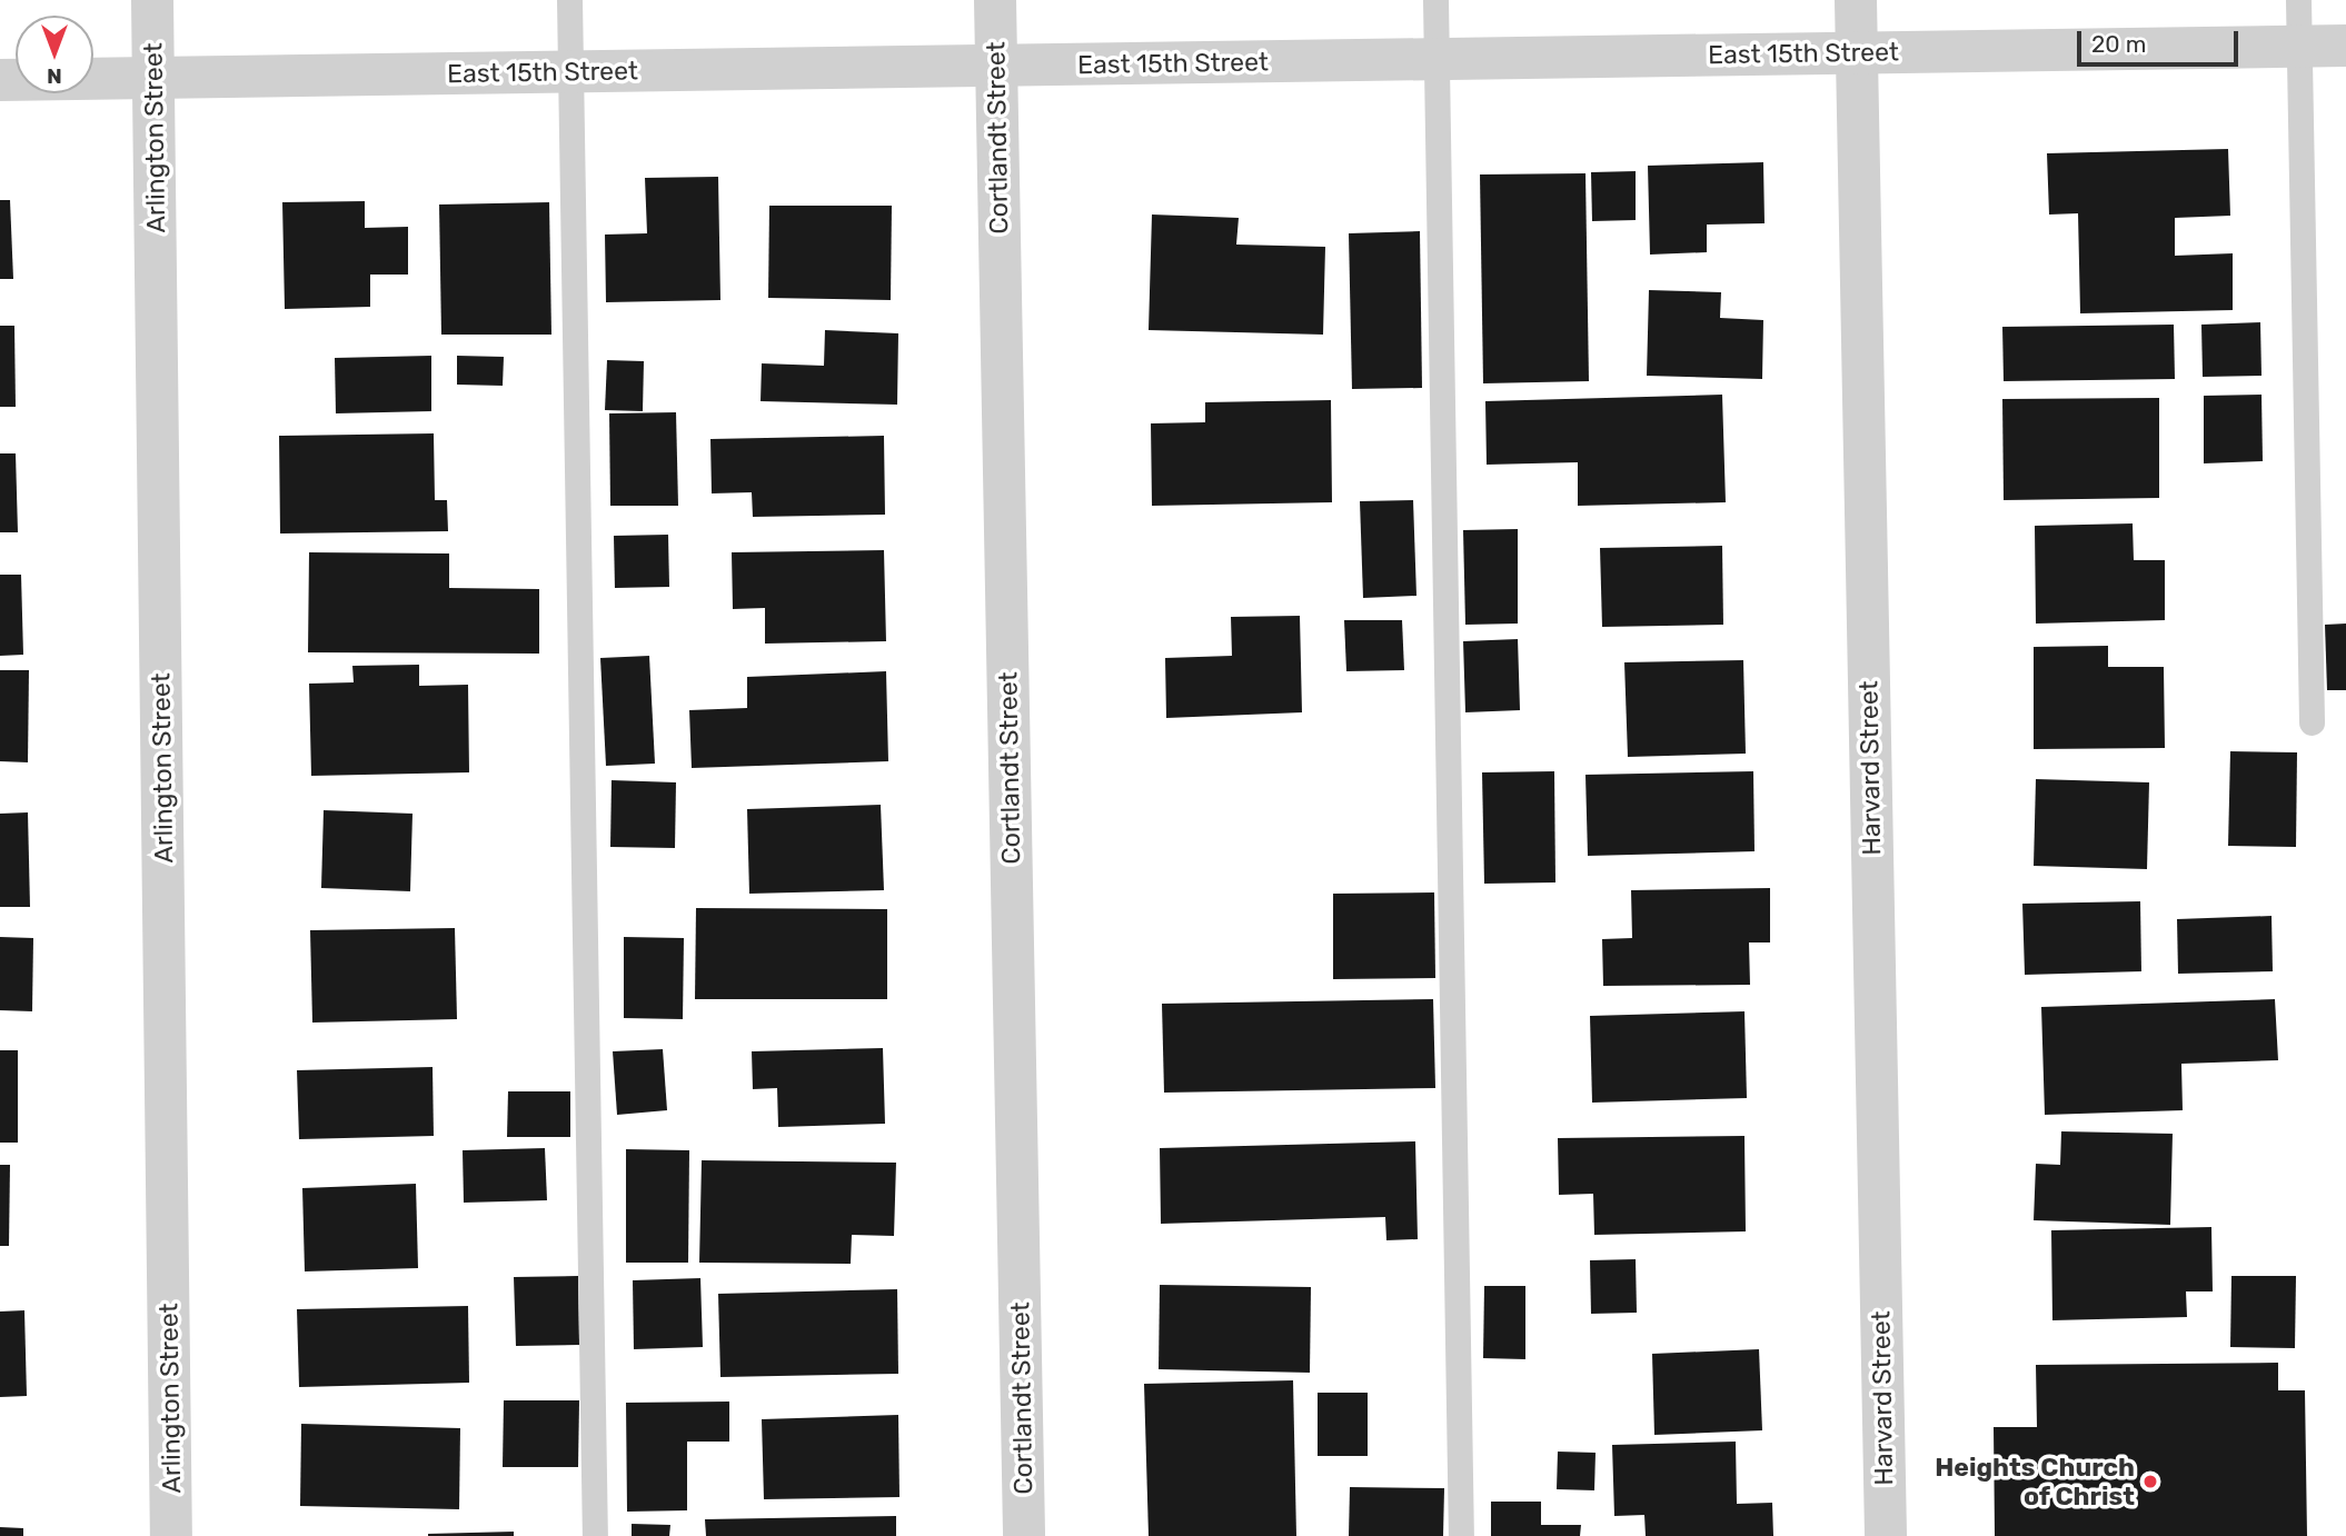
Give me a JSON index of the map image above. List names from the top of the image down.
{
  "streets": {
    "street": [
      "East 15th Street",
      "Arlington Street",
      "Cortlandt Street",
      "Harvard Street"
    ]
  },
  "crossings": [
    ["East 15th Street", "Arlington Street"],
    ["East 15th Street", "Cortlandt Street"],
    ["East 15th Street", "Harvard Street"]
  ],
  "places": ["Heights Church of Christ"],
  "scale_bar": "20 m",
  "north": "bottom"
}
